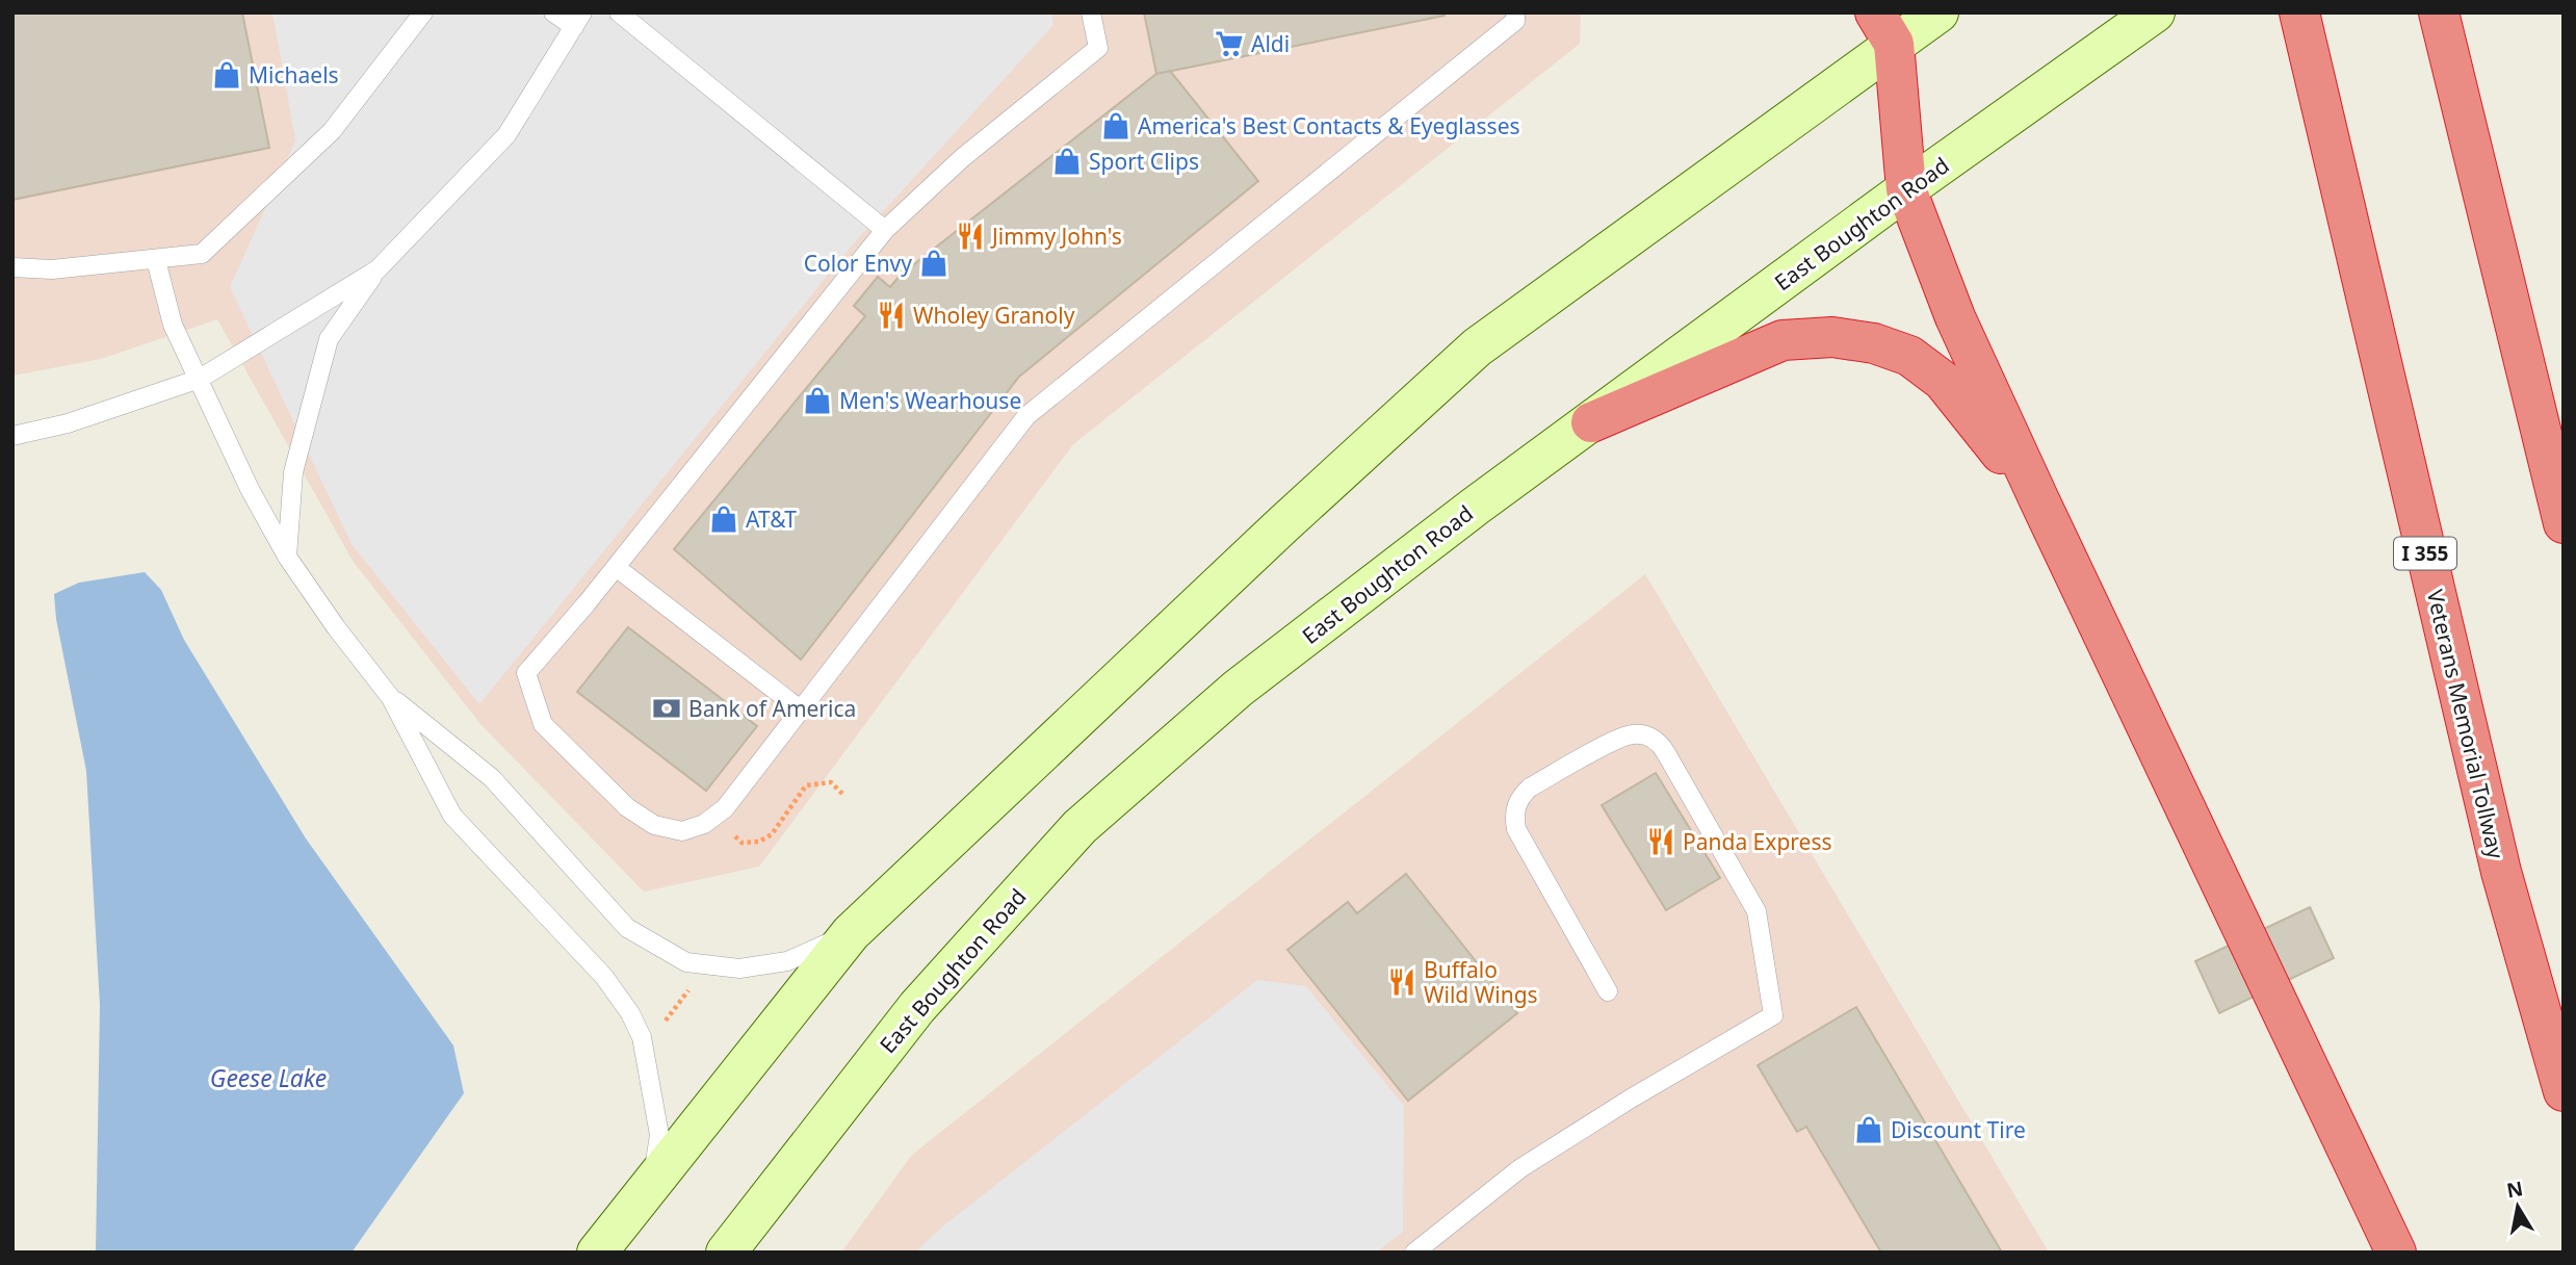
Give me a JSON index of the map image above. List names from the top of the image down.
{
  "streets": {
    "highway": ["I 355", "Veterans Memorial Tollway"],
    "main road": ["East Boughton Road"]
  },
  "water": ["Geese Lake"],
  "places": {
    "supermarket": ["Aldi"],
    "shop": [
      "Michaels",
      "America's Best Contacts & Eyeglasses",
      "Sport Clips",
      "Color Envy",
      "Men's Wearhouse",
      "AT&T",
      "Discount Tire"
    ],
    "restaurant": [
      "Jimmy John's",
      "Wholey Granoly",
      "Panda Express",
      "Buffalo Wild Wings"
    ],
    "bank": ["Bank of America"]
  },
  "north": "top"
}
